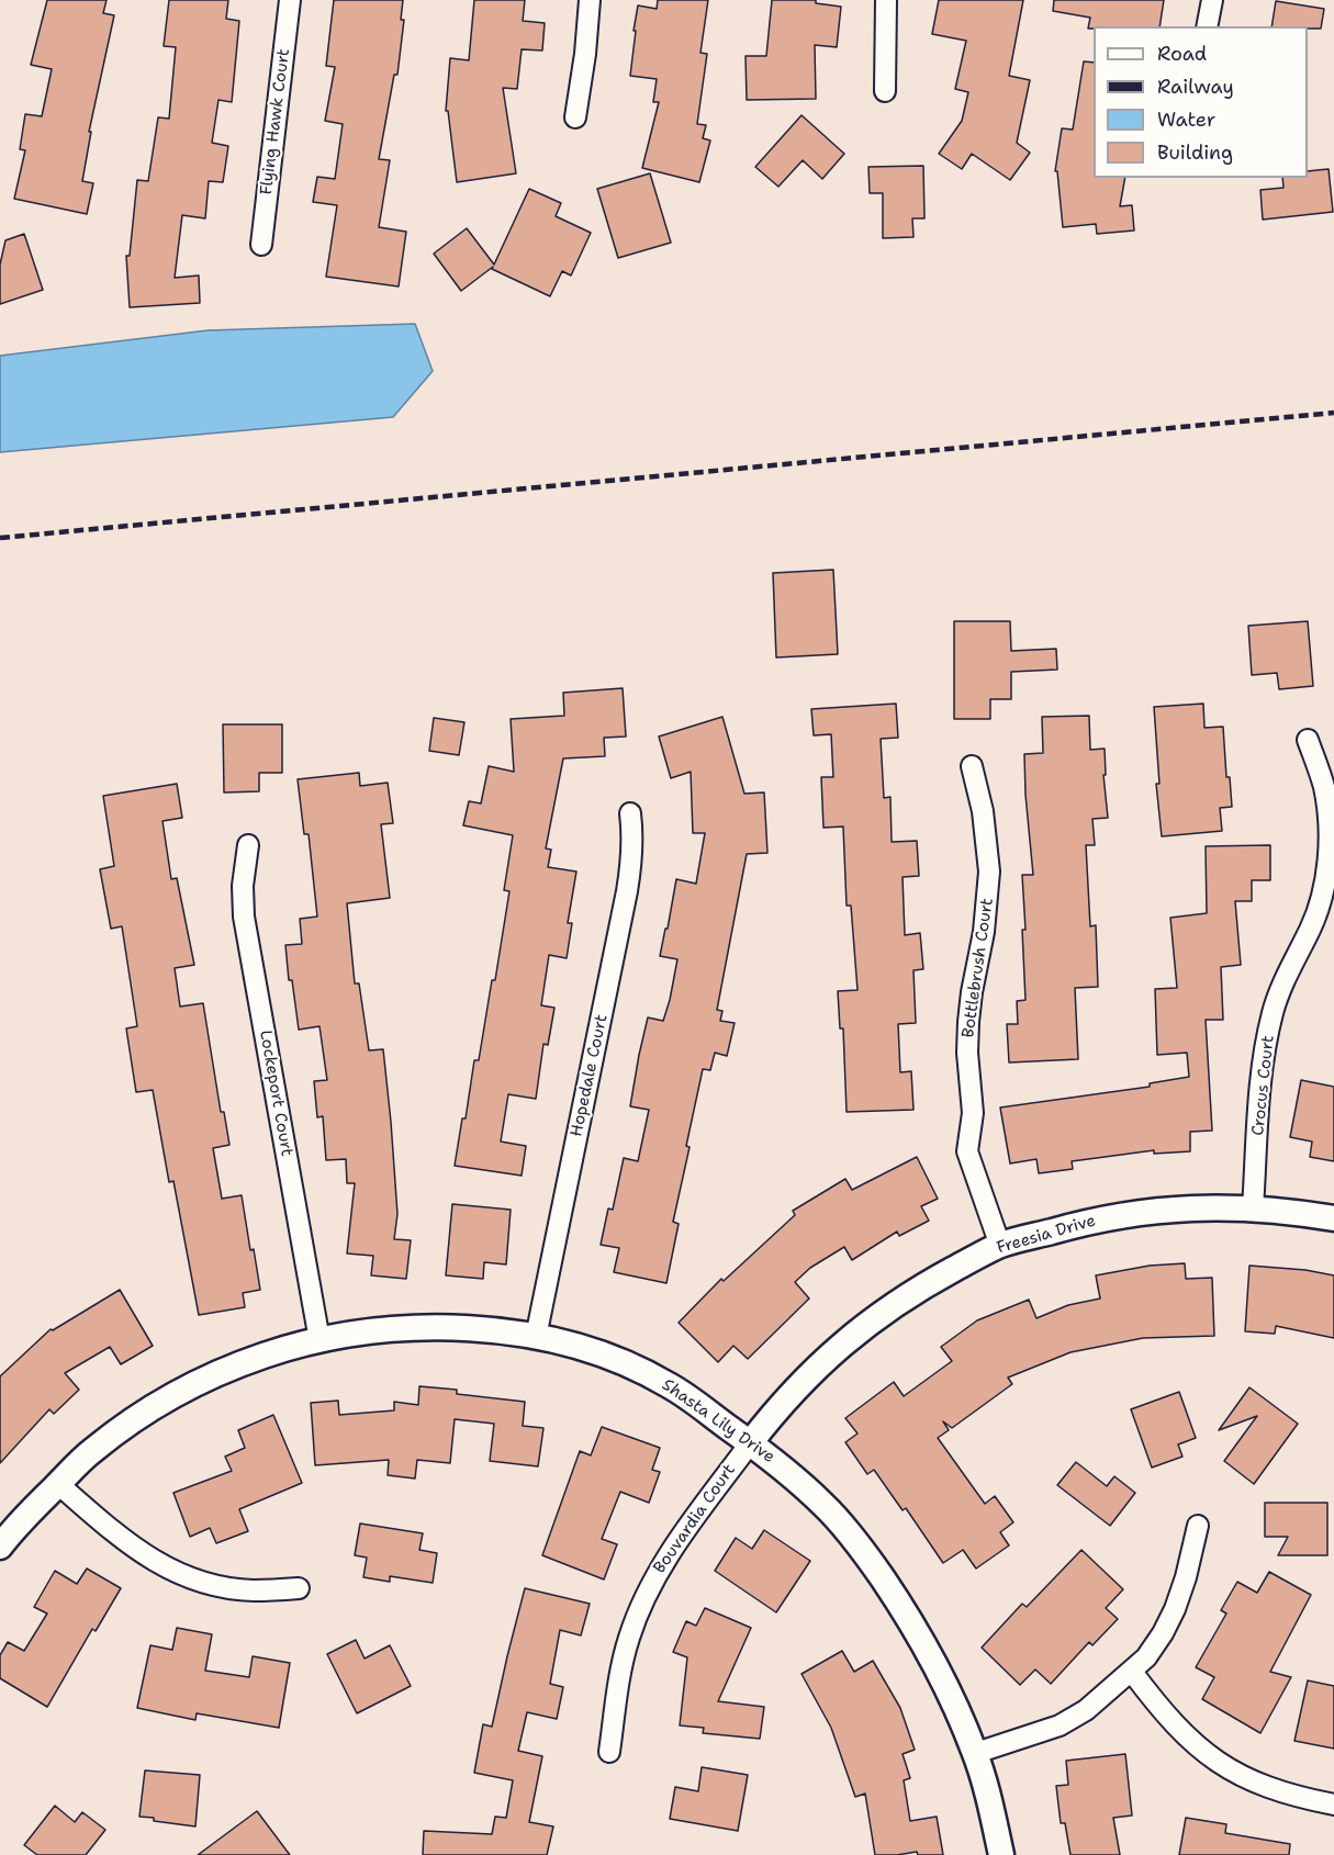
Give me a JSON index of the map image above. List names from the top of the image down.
{
  "streets": {
    "street": [
      "Flying Hawk Court",
      "Bottlebrush Court",
      "Hopedale Court",
      "Crocus Court",
      "Lockeport Court",
      "Freesia Drive",
      "Shasta Lily Drive",
      "Bouvardia Court"
    ]
  },
  "crossings": [
    ["Bottlebrush Court", "Freesia Drive"],
    ["Hopedale Court", "Shasta Lily Drive"],
    ["Crocus Court", "Freesia Drive"],
    ["Lockeport Court", "Shasta Lily Drive"],
    ["Freesia Drive", "Shasta Lily Drive"],
    ["Freesia Drive", "Bouvardia Court"],
    ["Shasta Lily Drive", "Bouvardia Court"]
  ],
  "legend": [
    "Road",
    "Railway",
    "Water",
    "Building"
  ]
}
